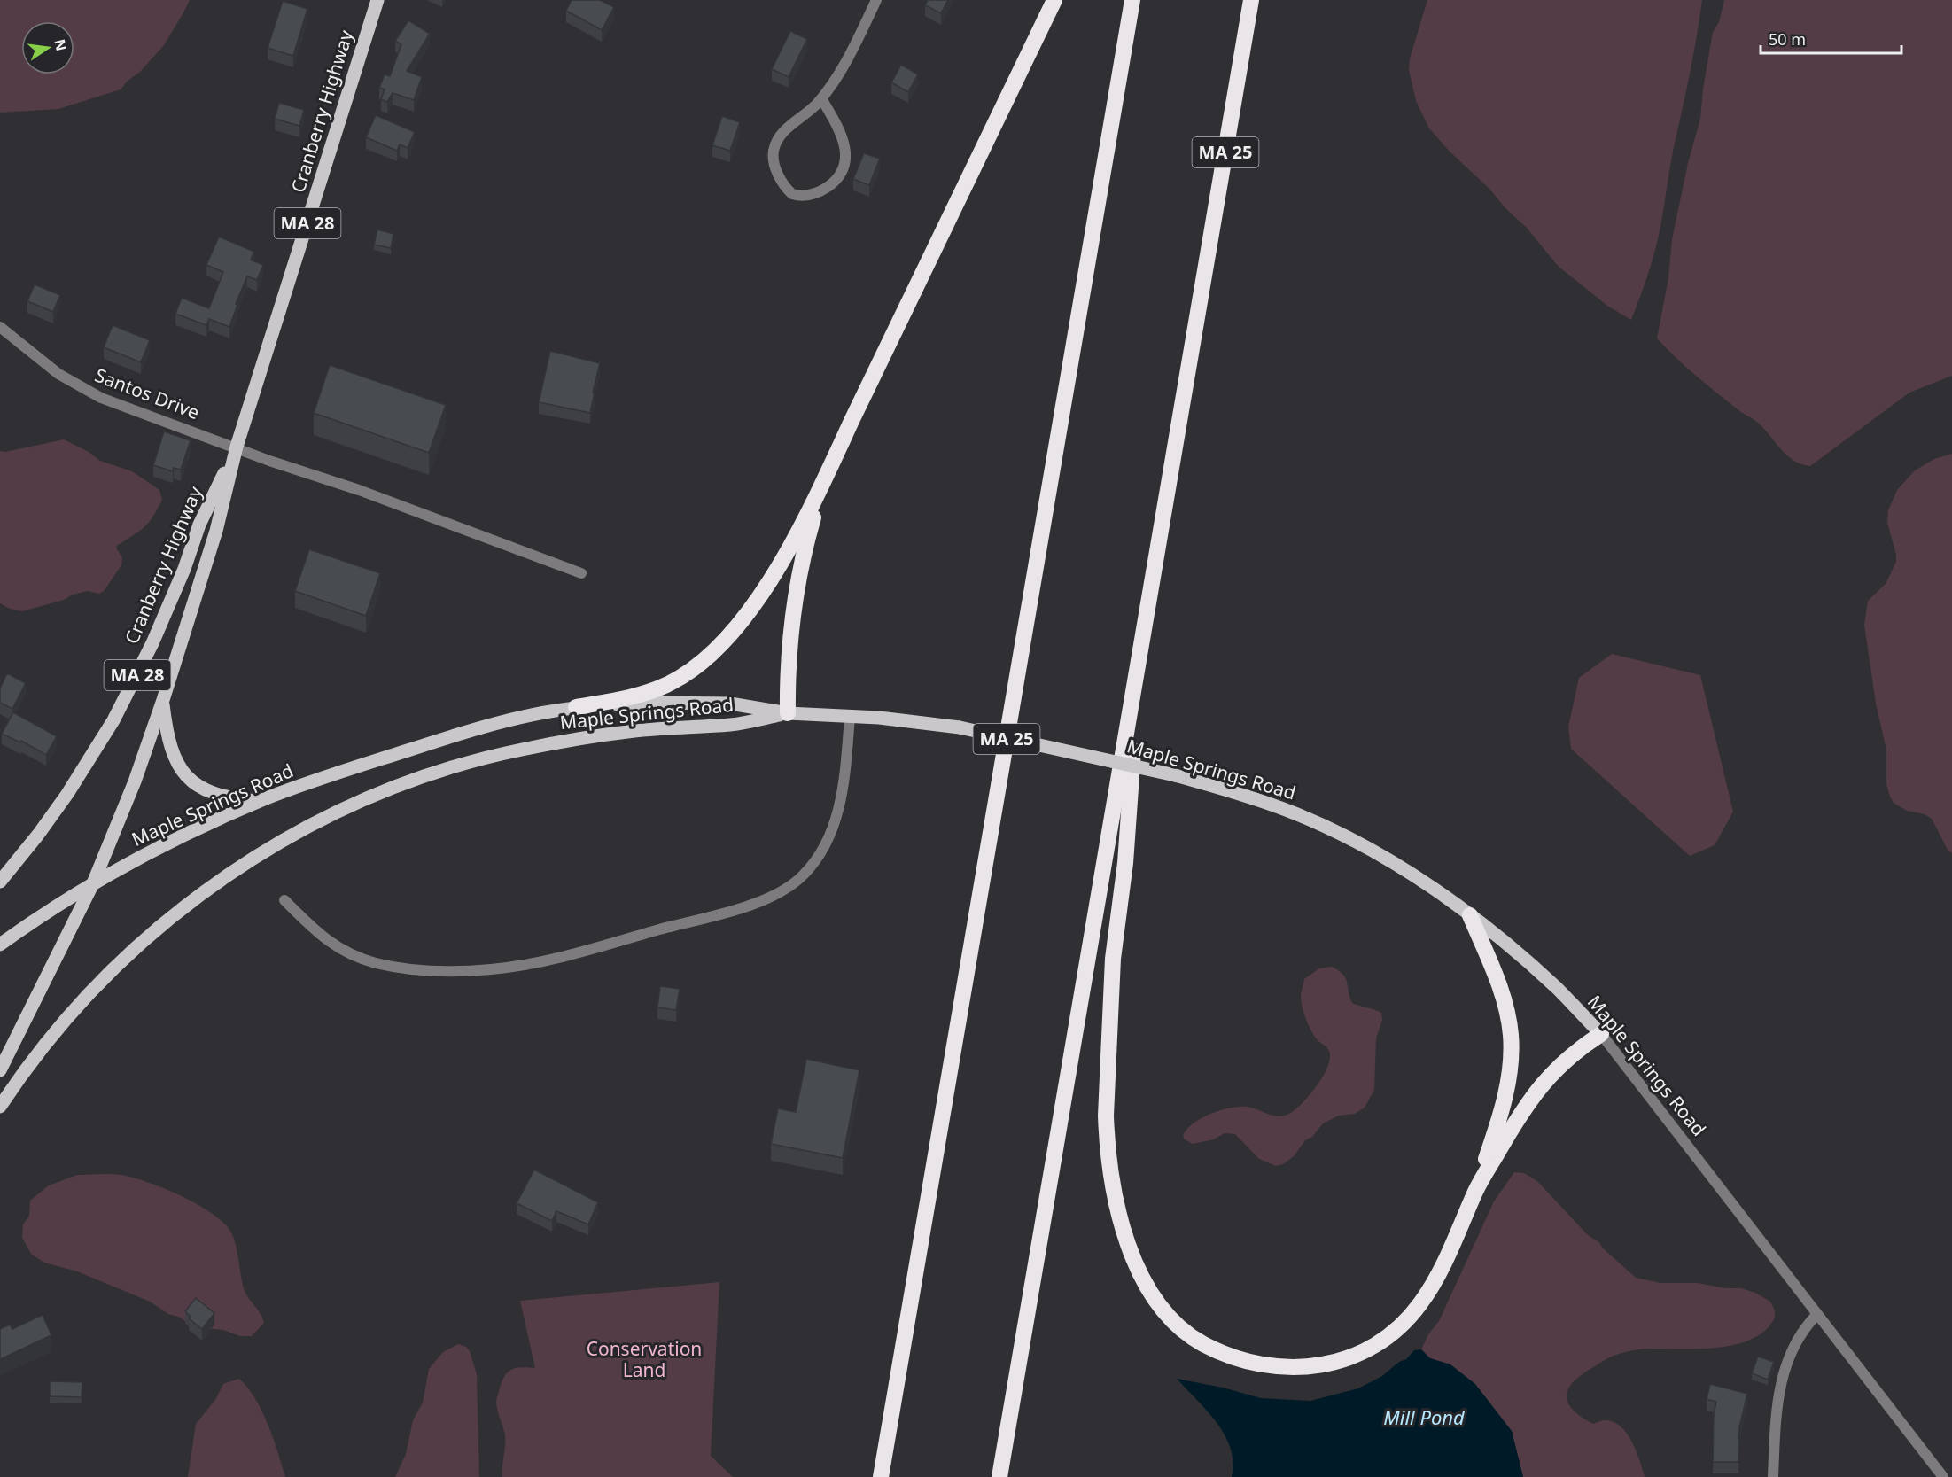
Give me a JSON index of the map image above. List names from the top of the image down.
{
  "streets": {
    "highway": ["MA 25"],
    "main road": ["Cranberry Highway", "MA 28", "Maple Springs Road"],
    "street": ["Santos Drive"]
  },
  "crossings": [
    ["Cranberry Highway", "Santos Drive"],
    ["Cranberry Highway", "Maple Springs Road"]
  ],
  "water": ["Mill Pond"],
  "parks": ["Conservation Land"],
  "scale_bar": "50 m",
  "north": "right"
}
